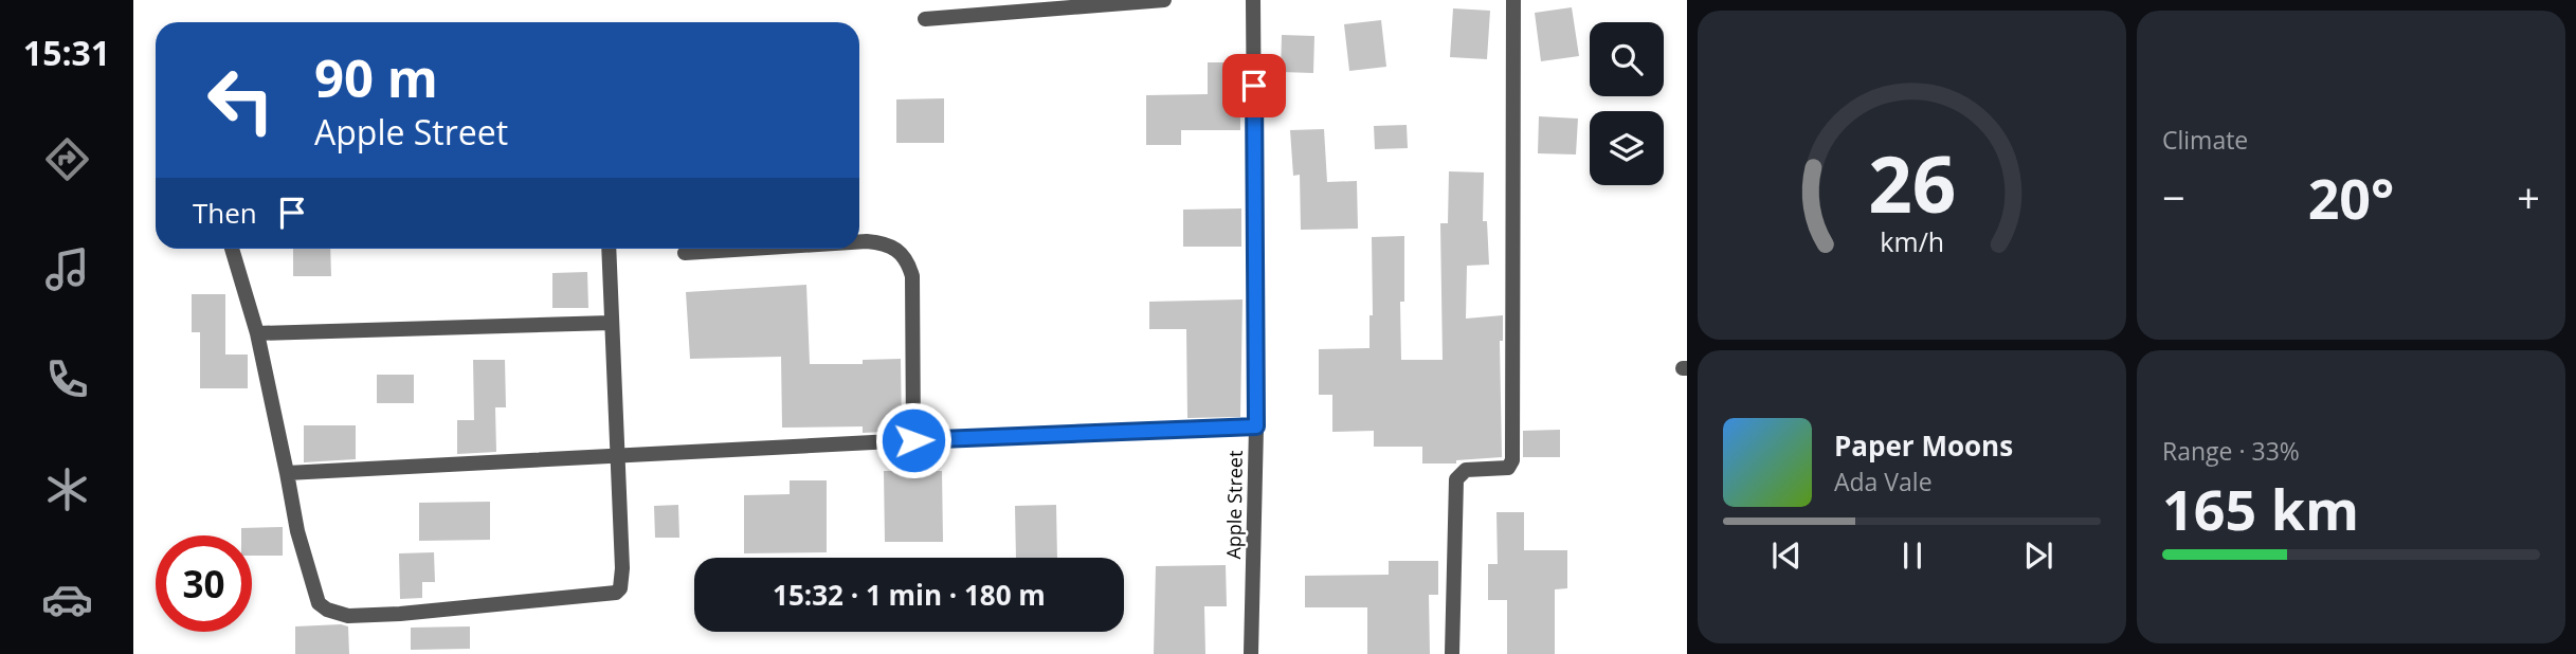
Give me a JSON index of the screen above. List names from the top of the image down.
{
  "streets": {
    "street": ["Apple Street"]
  },
  "page": {
    "tabs": "15:31",
    "tile": [
      "Climate",
      ["Range · 33%", "165 km"]
    ],
    "turn": ["90 m", "Apple Street"],
    "heat": ["−", "20°", "+"],
    "then": "Then",
    "song": ["Paper Moons", "Ada Vale"],
    "limit": "30",
    "trip": "15:32 · 1 min · 180 m",
    "gauge": ["26", "km/h"]
  }
}
